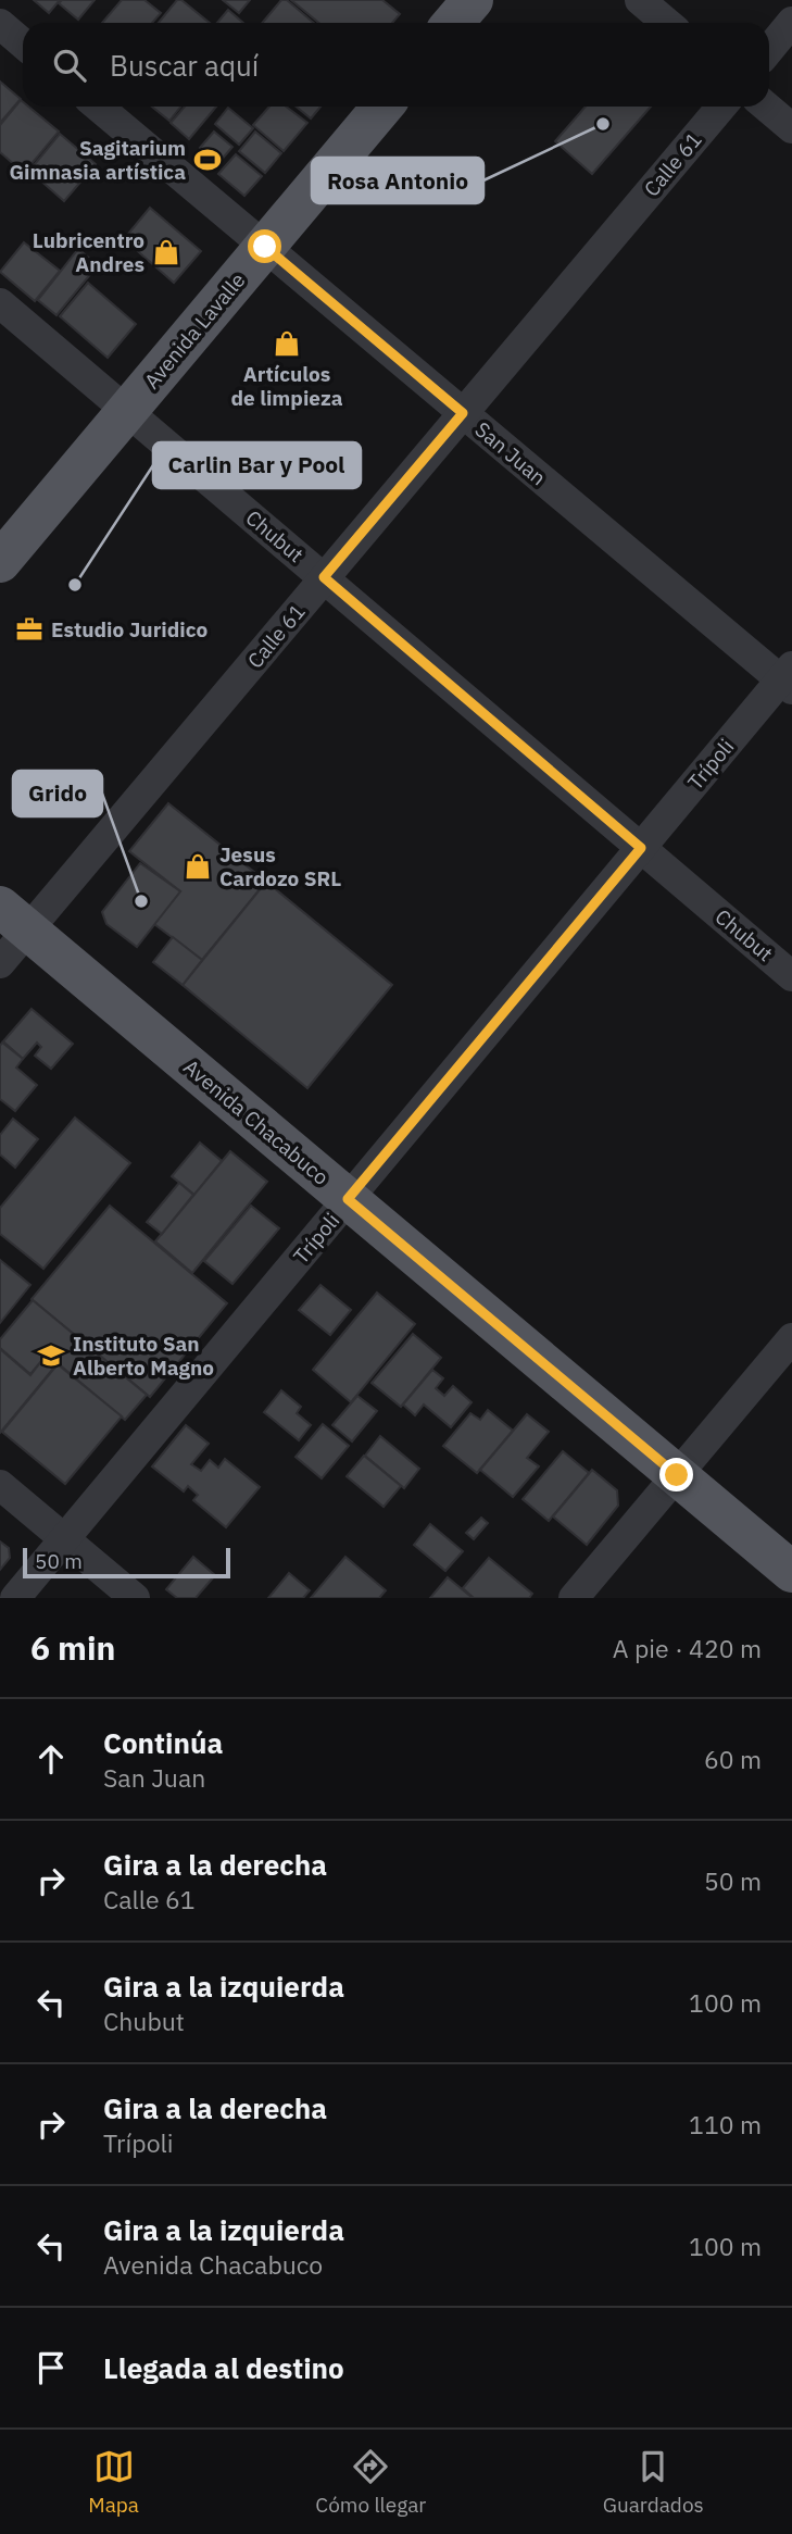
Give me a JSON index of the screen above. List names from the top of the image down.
{
  "streets": {
    "main road": ["Avenida Lavalle", "Avenida Chacabuco"],
    "street": [
      "Calle 61",
      "San Juan",
      "Chubut",
      "Trípoli"
    ]
  },
  "crossings": [
    ["Calle 61", "San Juan"],
    ["Calle 61", "Chubut"],
    ["Calle 61", "Avenida Chacabuco"],
    ["Avenida Lavalle", "San Juan"],
    ["Avenida Lavalle", "Chubut"],
    ["San Juan", "Trípoli"],
    ["Chubut", "Trípoli"],
    ["Trípoli", "Avenida Chacabuco"]
  ],
  "places": {
    "other": ["Rosa Antonio", "Carlin Bar y Pool", "Grido"],
    "sports": ["Sagitarium Gimnasia artística"],
    "shop": ["Lubricentro Andres", "Artículos de limpieza", "Jesus Cardozo SRL"],
    "office": ["Estudio Juridico"],
    "school or university": ["Instituto San Alberto Magno"]
  },
  "scale_bar": "50 m",
  "page": {
    "search": "Buscar aquí",
    "scale": "50 m",
    "heading": ["6 min", "A pie · 420 m"],
    "list": [
      ["Continúa", "San Juan", "60 m"],
      ["Gira a la derecha", "Calle 61", "50 m"],
      ["Gira a la izquierda", "Chubut", "100 m"],
      ["Gira a la derecha", "Trípoli", "110 m"],
      ["Gira a la izquierda", "Avenida Chacabuco", "100 m"],
      "Llegada al destino"
    ],
    "nav": ["Mapa", "Cómo llegar", "Guardados"]
  }
}
